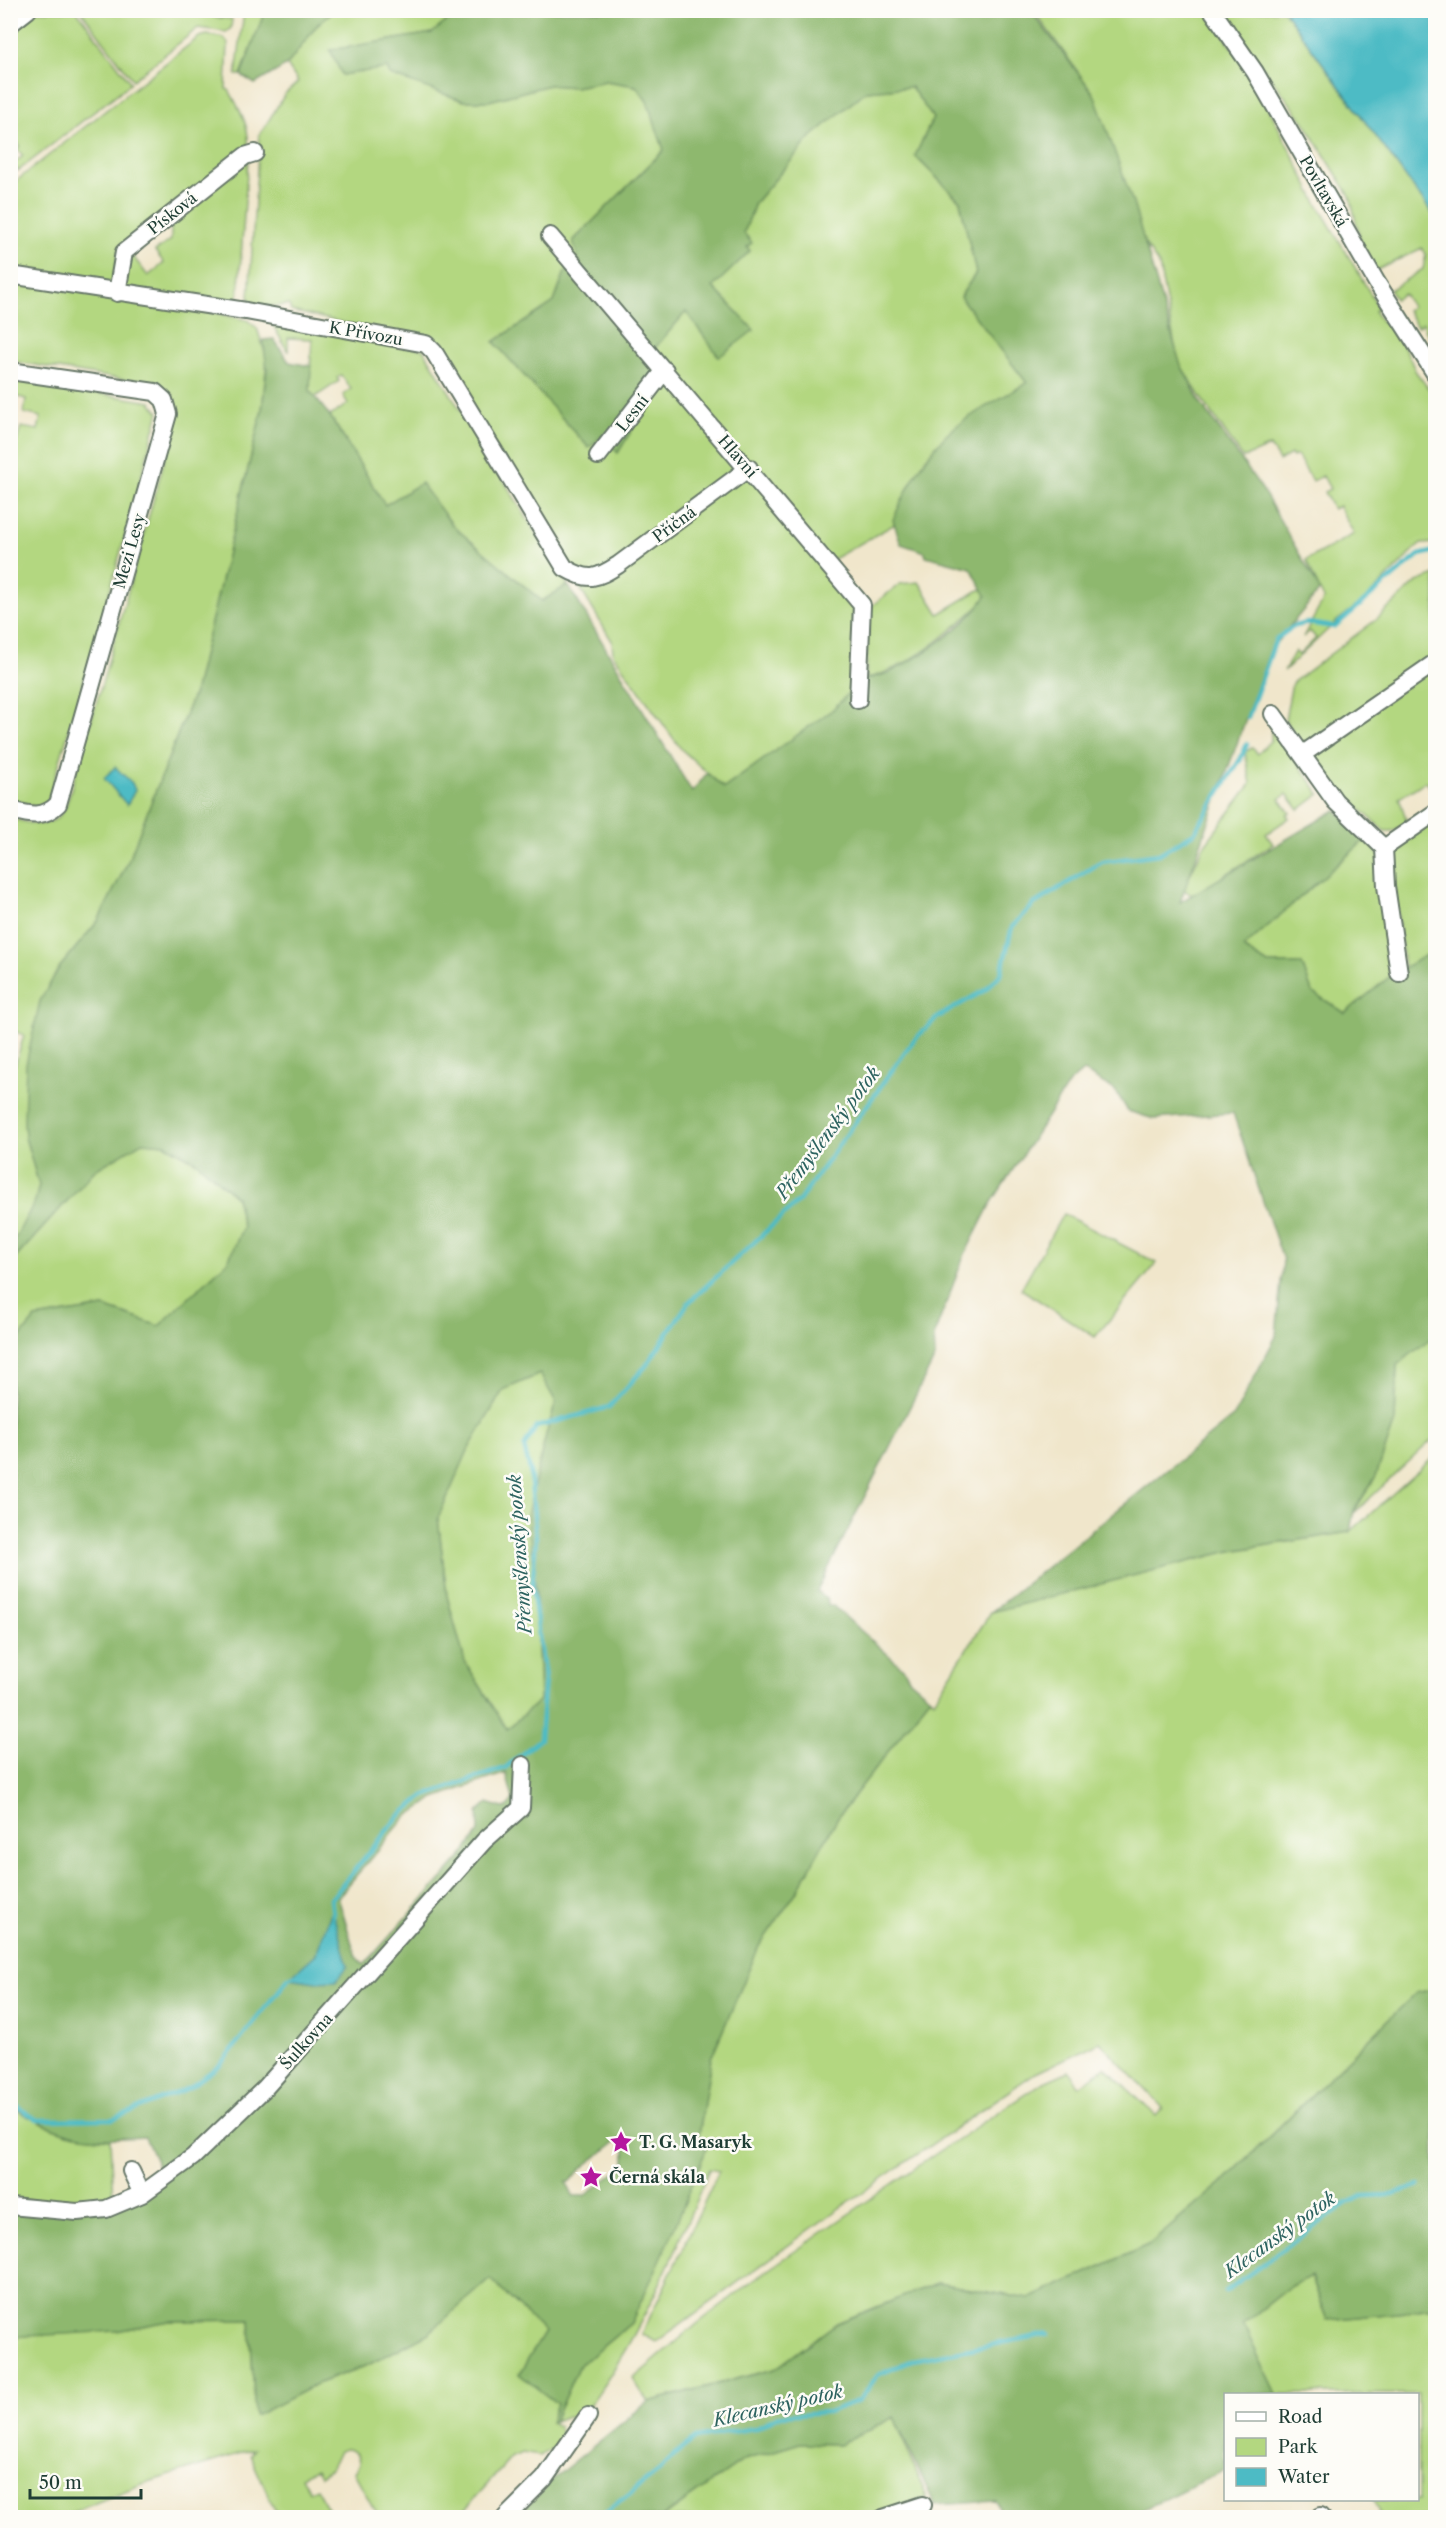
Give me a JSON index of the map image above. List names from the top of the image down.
{
  "streets": {
    "street": [
      "Povltavská",
      "Písková",
      "K Přívozu",
      "Lesní",
      "Hlavní",
      "Příčná",
      "Mezi Lesy",
      "Šulkovna"
    ]
  },
  "crossings": [
    ["Písková", "K Přívozu"],
    ["K Přívozu", "Příčná"],
    ["Lesní", "Hlavní"],
    ["Hlavní", "Příčná"]
  ],
  "water": ["Přemyšlenský potok", "Klecanský potok"],
  "places": {
    "place": ["T. G. Masaryk", "Černá skála"]
  },
  "legend": ["Road", "Park", "Water"],
  "scale_bar": "50 m"
}
